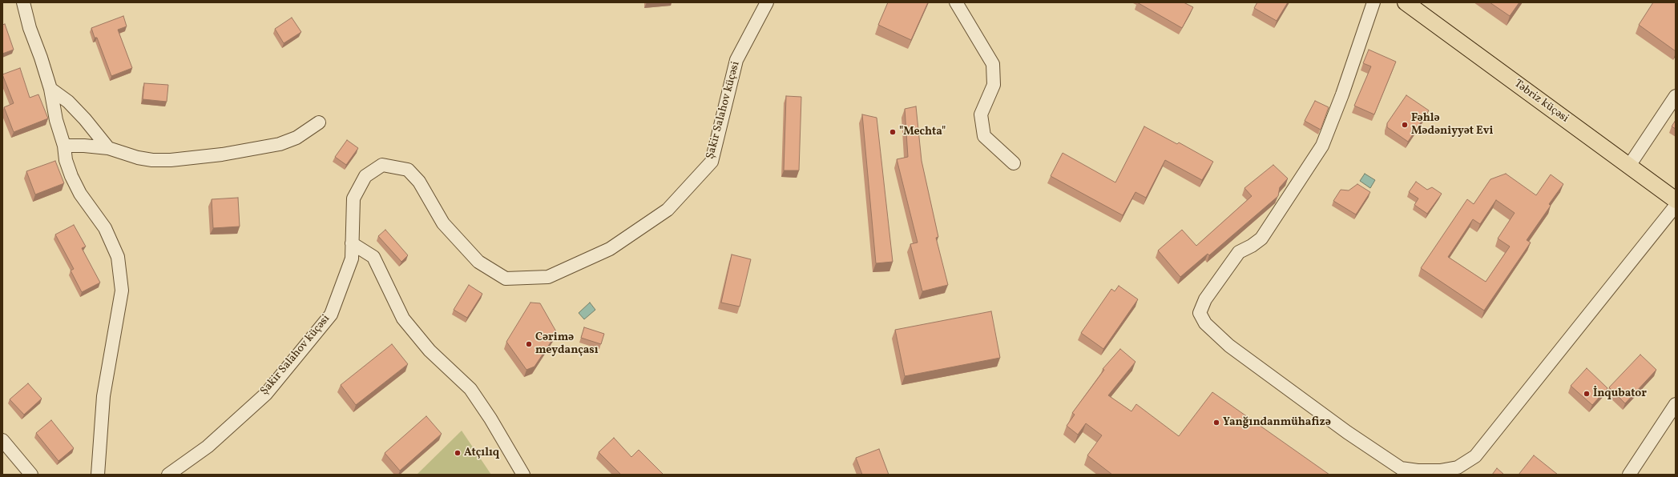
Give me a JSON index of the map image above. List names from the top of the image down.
{
  "streets": {
    "main road": ["Təbriz küçəsi"],
    "street": ["Şakir Salahov küçəsi"]
  },
  "places": [
    "Fəhlə Mədəniyyət Evi",
    "\"Mechta\"",
    "Cərimə meydançası",
    "İnqubator",
    "Yanğındanmühafizə",
    "Atçılıq"
  ]
}
